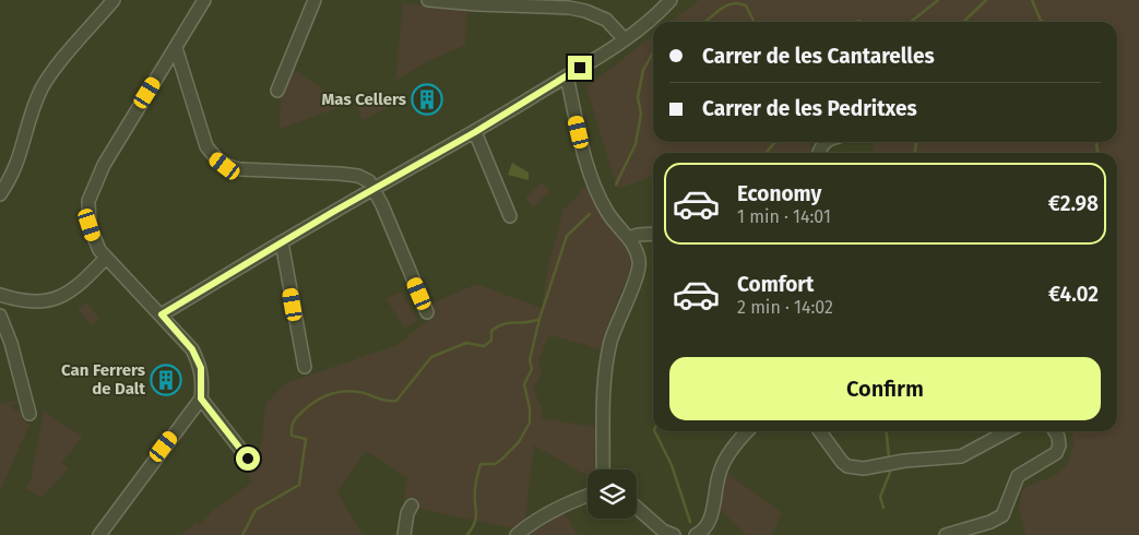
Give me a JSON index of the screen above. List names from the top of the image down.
{
  "places": {
    "building": ["Mas Cellers", "Can Ferrers de Dalt"]
  },
  "page": {
    "banner": ["Carrer de les Cantarelles", "Carrer de les Pedritxes"],
    "list": [
      {
        "name": "Economy",
        "note": "1 min · 14:01",
        "value": "€2.98"
      },
      {
        "name": "Comfort",
        "note": "2 min · 14:02",
        "value": "€4.02"
      }
    ],
    "buttons": "Confirm"
  }
}
